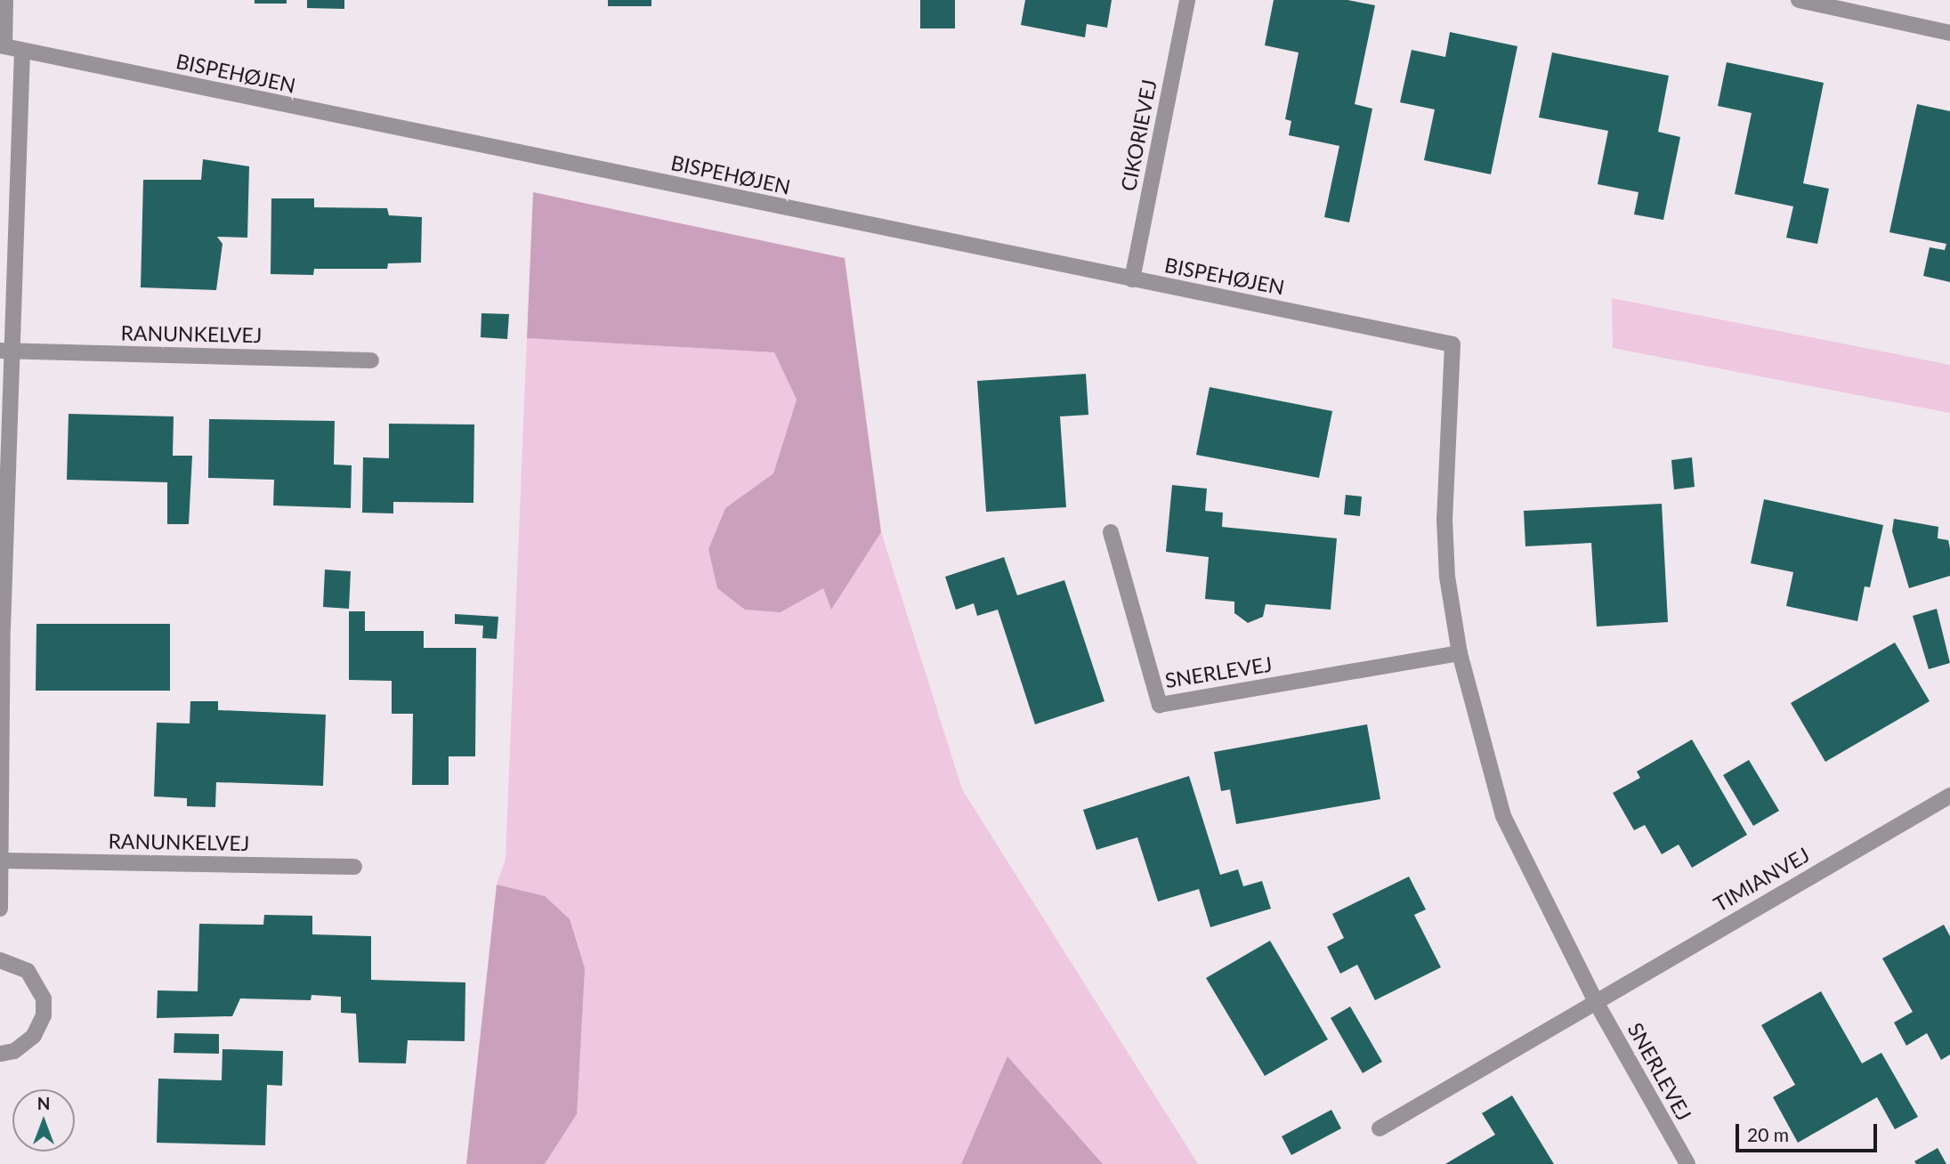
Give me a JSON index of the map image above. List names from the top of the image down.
{
  "streets": {
    "street": [
      "BISPEHØJEN",
      "CIKORIEVEJ",
      "RANUNKELVEJ",
      "SNERLEVEJ",
      "TIMIANVEJ"
    ]
  },
  "crossings": [
    ["BISPEHØJEN", "CIKORIEVEJ"],
    ["BISPEHØJEN", "SNERLEVEJ"],
    ["SNERLEVEJ", "TIMIANVEJ"]
  ],
  "scale_bar": "20 m",
  "north": "top"
}
